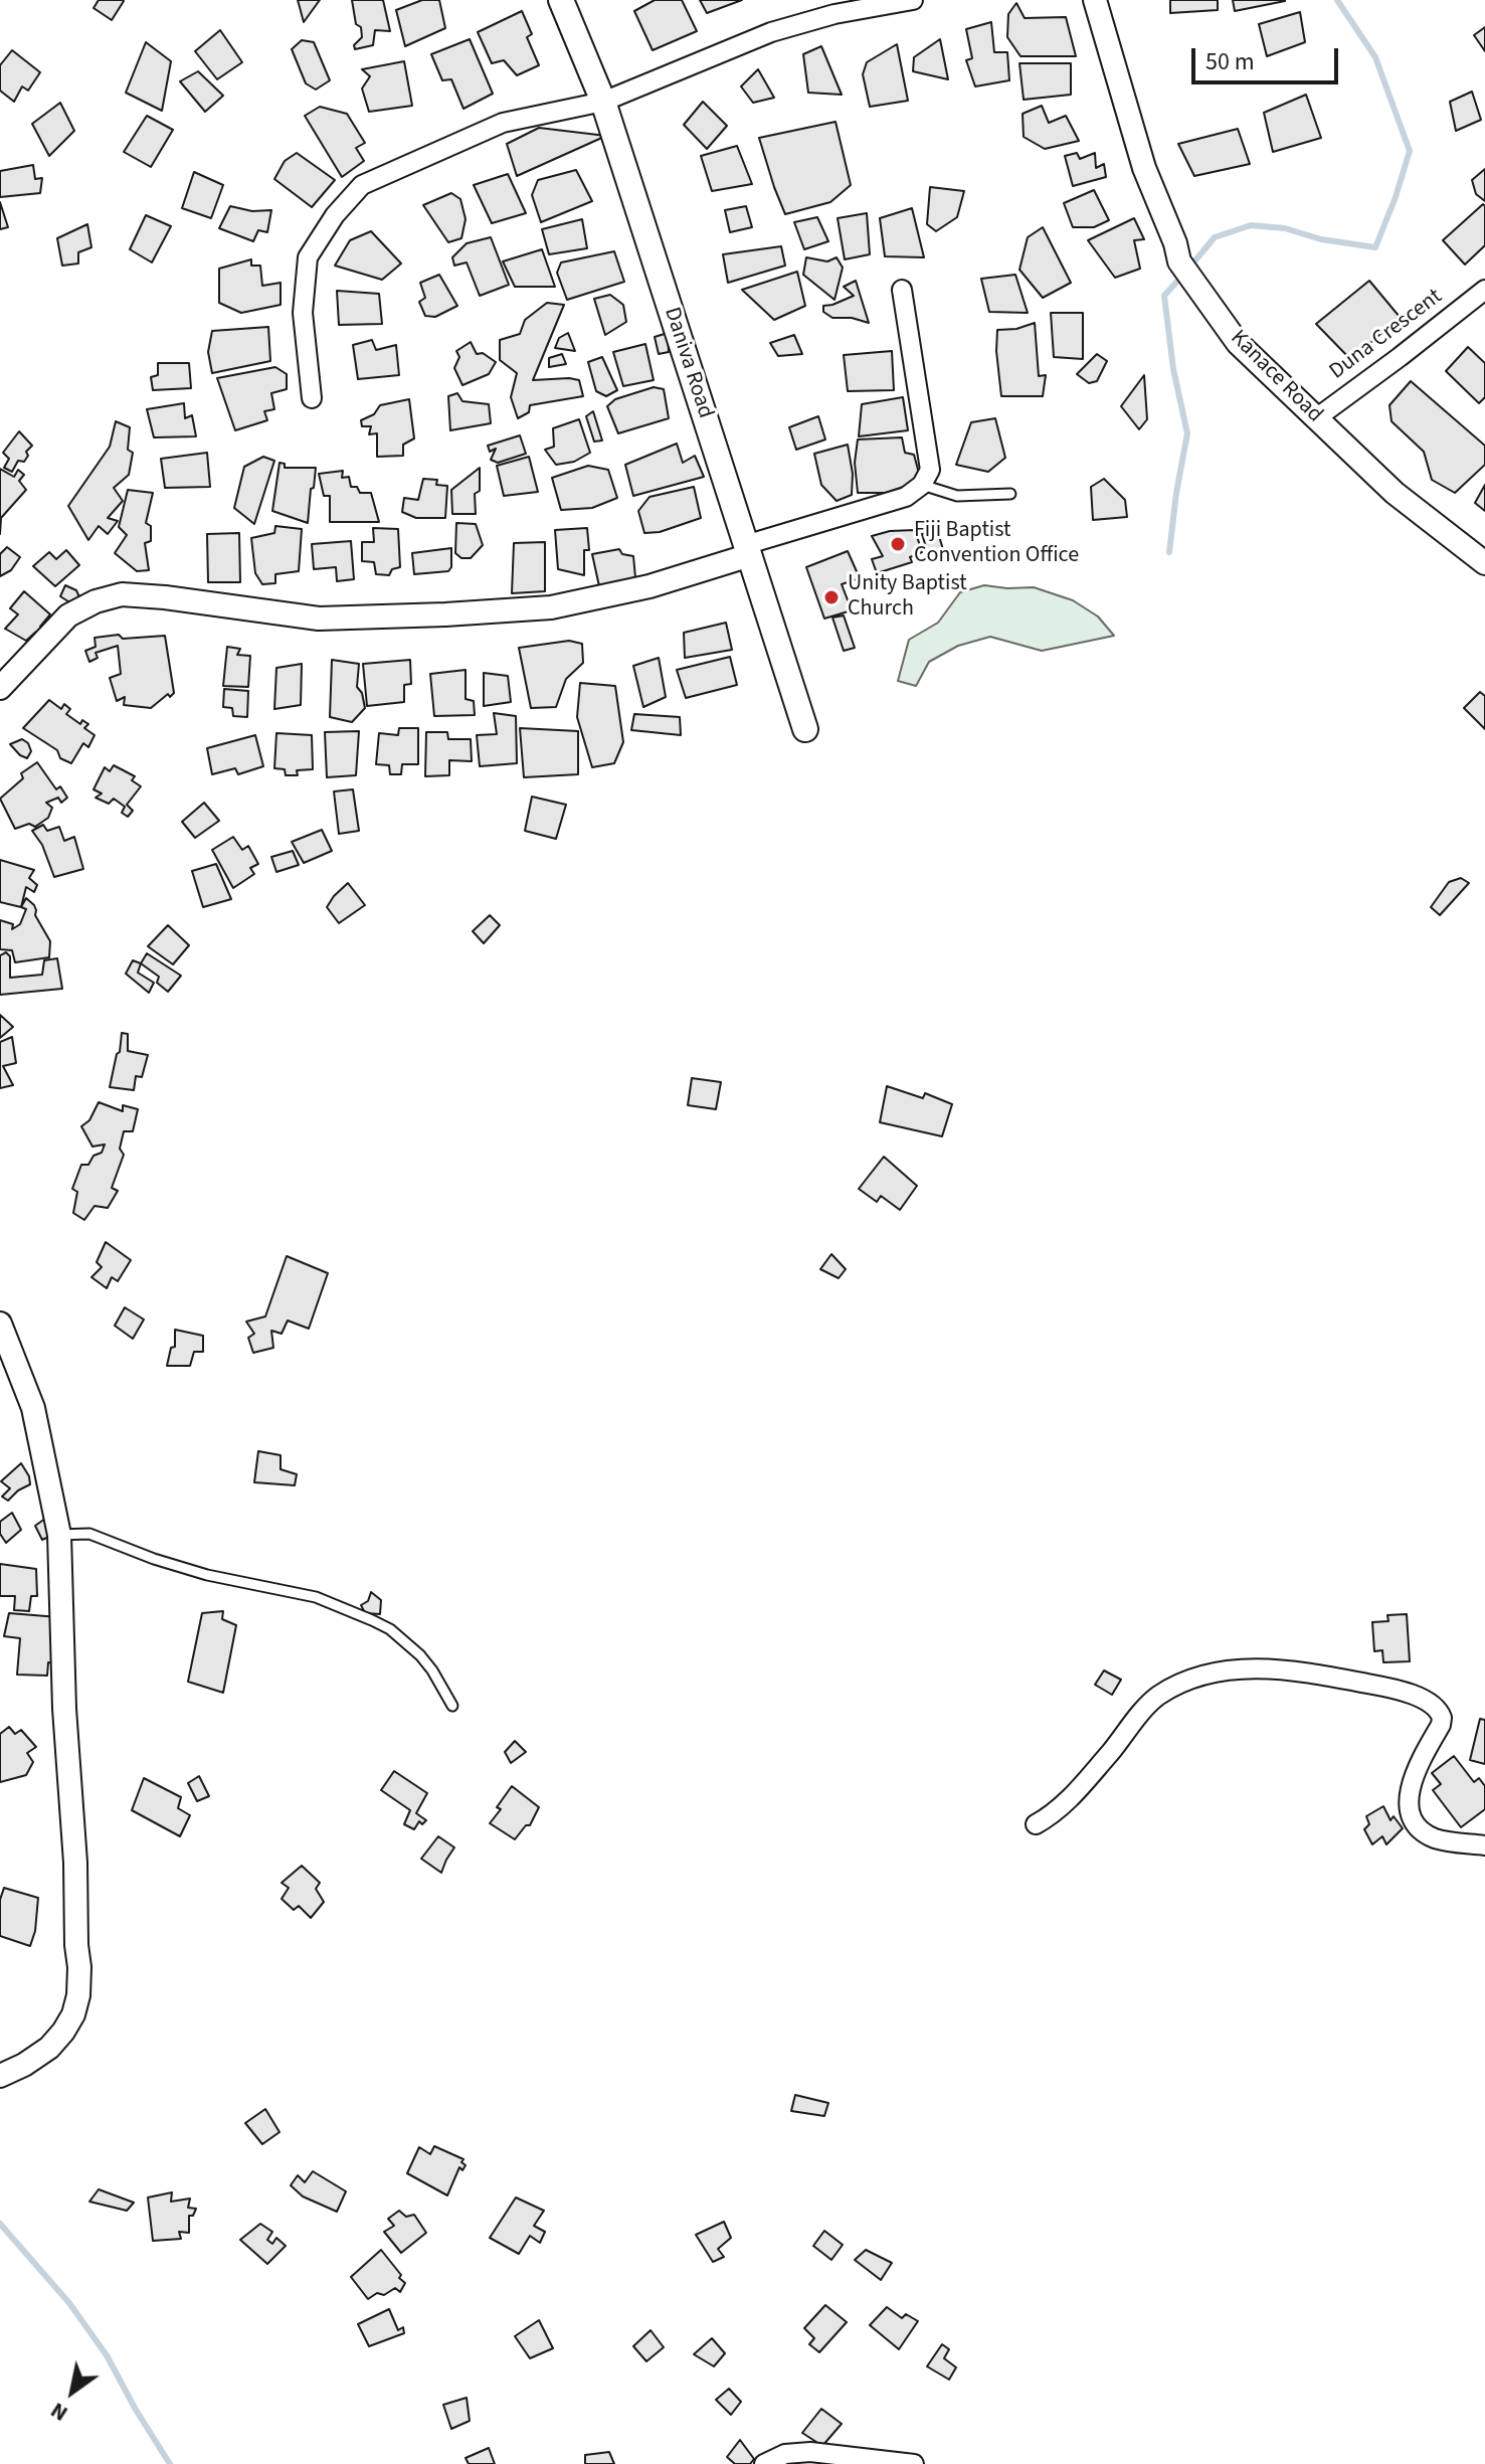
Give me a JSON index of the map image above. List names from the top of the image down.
{
  "streets": {
    "main road": ["Daniva Road"],
    "street": ["Duna Crescent", "Kanace Road"]
  },
  "crossings": [
    ["Duna Crescent", "Kanace Road"]
  ],
  "places": ["Fiji Baptist Convention Office", "Unity Baptist Church"],
  "scale_bar": "50 m",
  "north": "bottom left"
}
